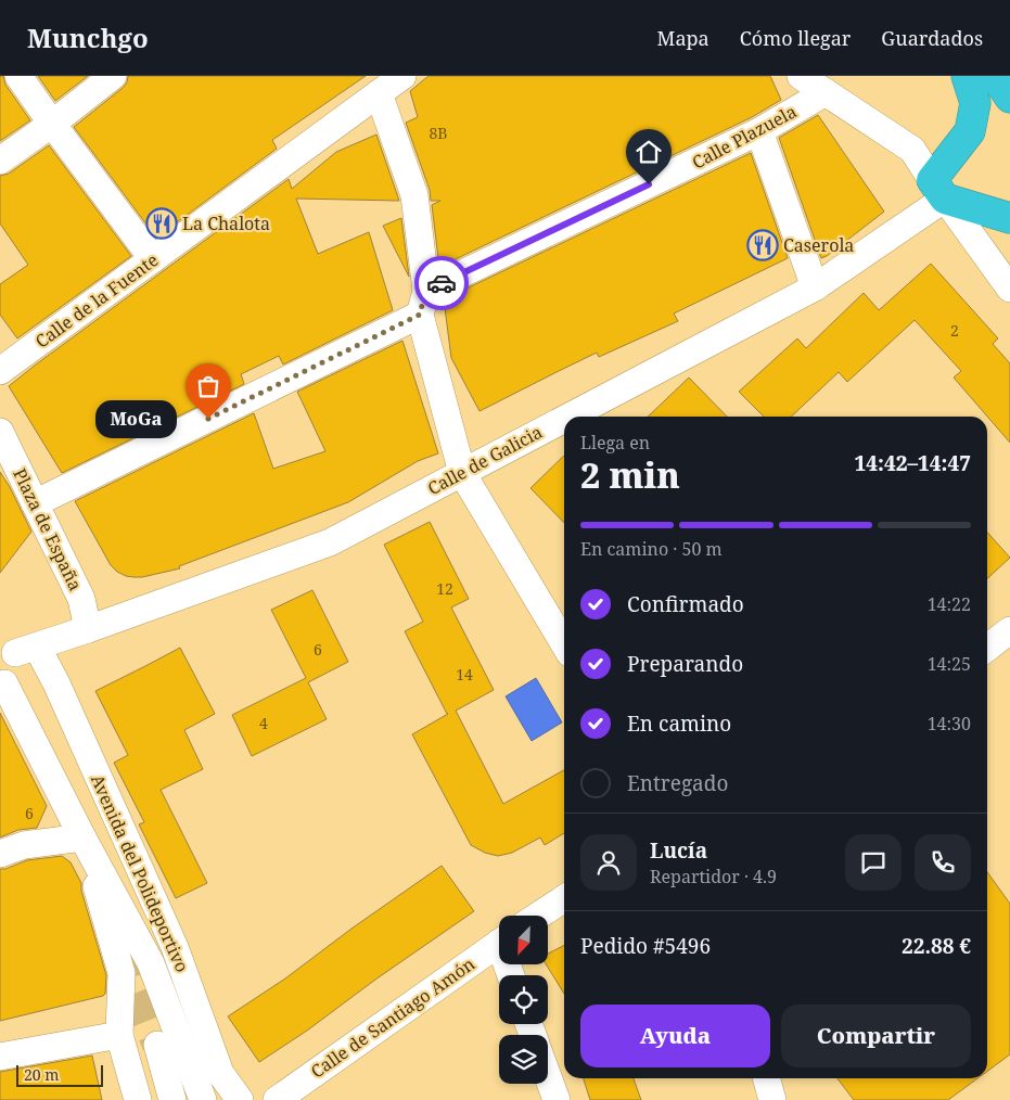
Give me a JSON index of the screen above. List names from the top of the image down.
{
  "streets": {
    "street": [
      "Calle Plazuela",
      "Calle de la Fuente",
      "Calle de Galicia",
      "Plaza de España",
      "Avenida del Polideportivo",
      "Calle de Santiago Amón"
    ]
  },
  "crossings": [
    ["Calle Plazuela", "Plaza de España"],
    ["Calle de Galicia", "Plaza de España"],
    ["Calle de Galicia", "Avenida del Polideportivo"]
  ],
  "places": {
    "restaurant": ["La Chalota", "Caserola"],
    "other": ["MoGa"]
  },
  "house_numbers": [
    "8B",
    "2",
    "12",
    "6",
    "14",
    "4",
    "6"
  ],
  "scale_bar": "20 m",
  "north": "bottom left",
  "page": {
    "header": "Munchgo",
    "nav": ["Mapa", "Cómo llegar", "Guardados"],
    "bubble": "MoGa",
    "heading": ["2 min", "Llega en", "14:42–14:47"],
    "panel": [
      "Lucía",
      "Repartidor · 4.9",
      "Pedido #5496",
      "22.88 €"
    ],
    "bar": "En camino · 50 m",
    "list": [
      ["Confirmado", "14:22"],
      ["Preparando", "14:25"],
      ["En camino", "14:30"],
      "Entregado"
    ],
    "buttons": ["Ayuda", "Compartir"],
    "scale": "20 m"
  }
}
